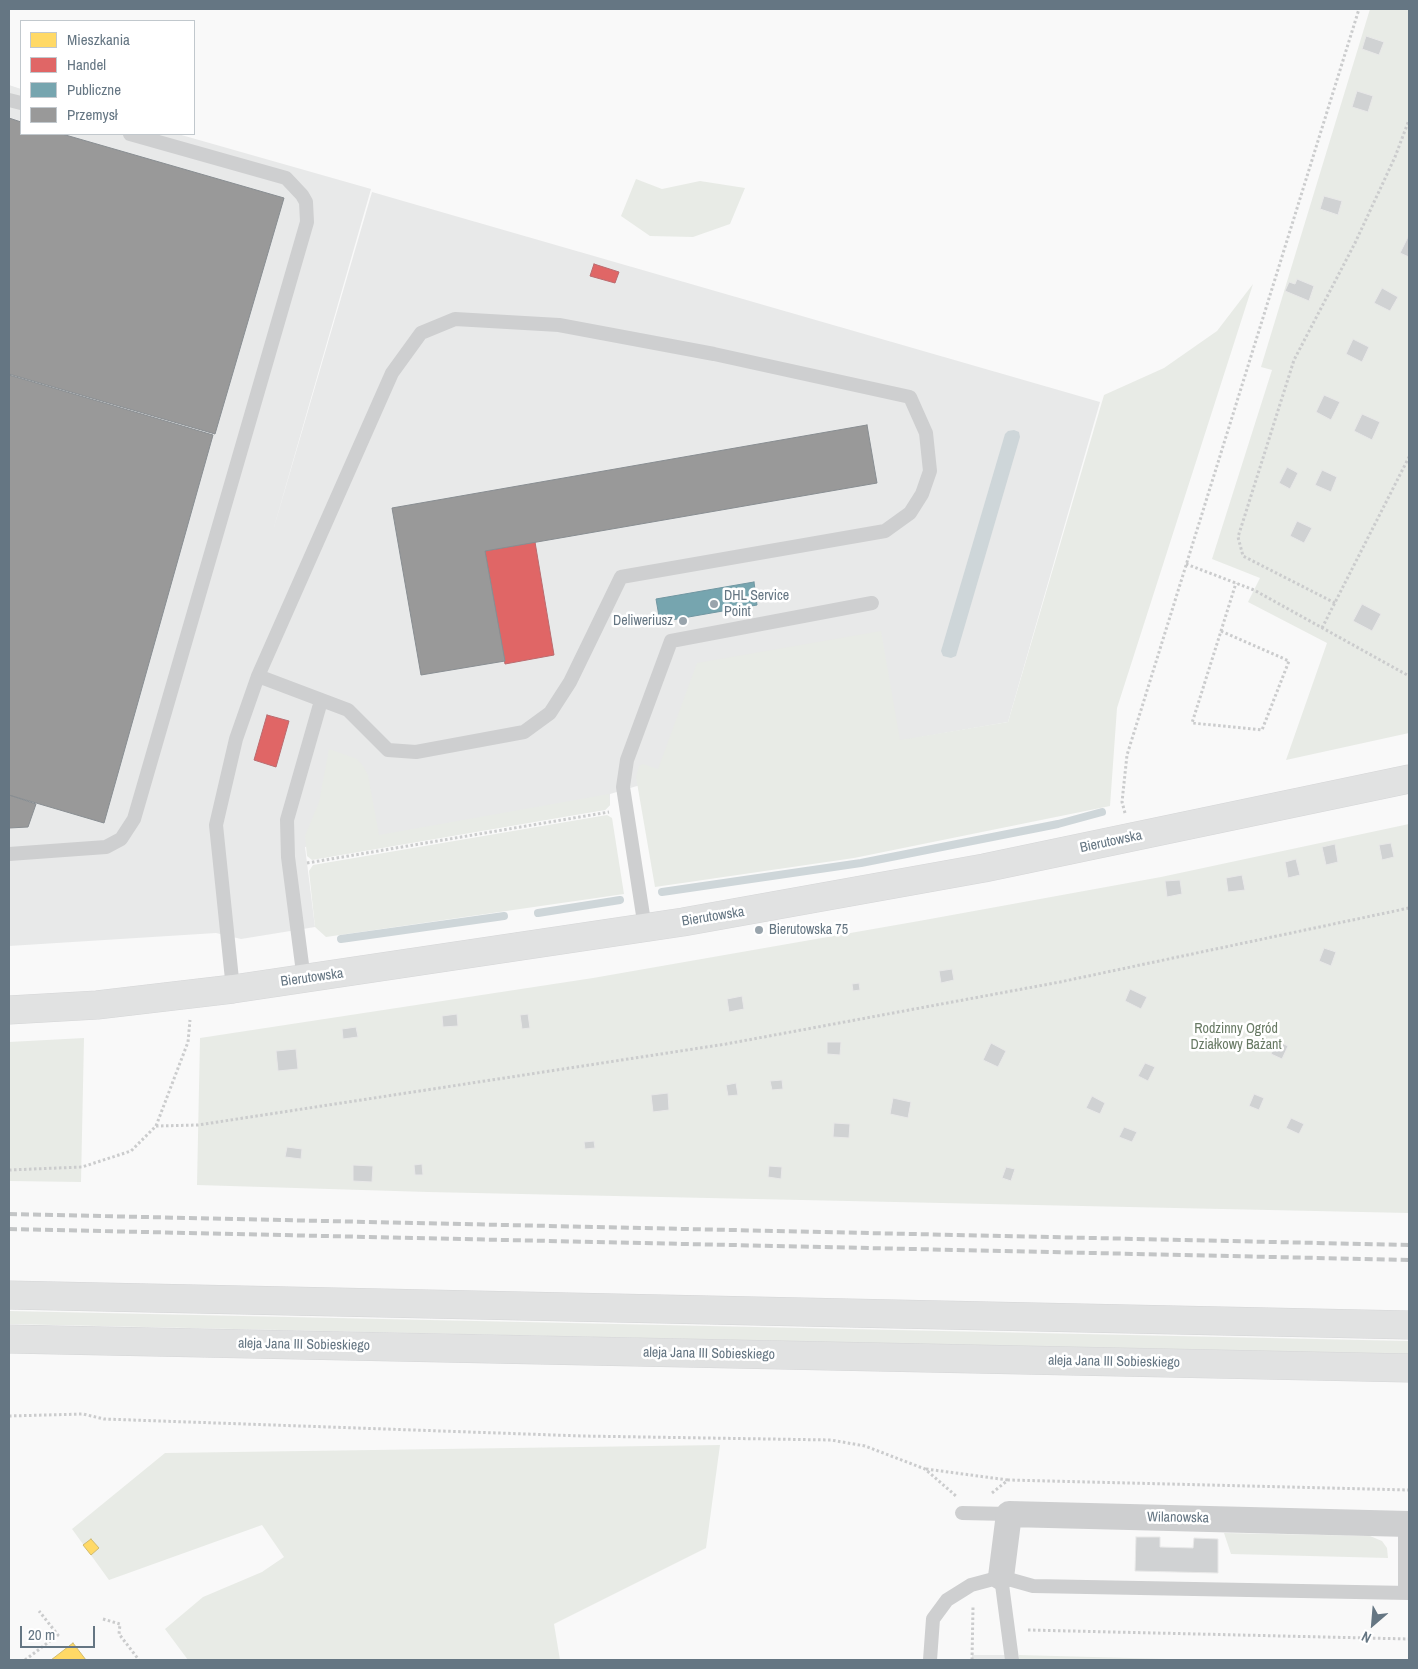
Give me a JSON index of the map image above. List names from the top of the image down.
{
  "streets": {
    "main road": ["Bierutowska", "aleja Jana III Sobieskiego"],
    "street": ["Wilanowska"]
  },
  "parks": ["Rodzinny Ogród Działkowy Bażant"],
  "places": ["DHL Service Point", "Deliweriusz", "Bierutowska 75"],
  "legend": [
    "Mieszkania",
    "Handel",
    "Publiczne",
    "Przemysł"
  ],
  "scale_bar": "20 m",
  "north": "bottom left"
}
